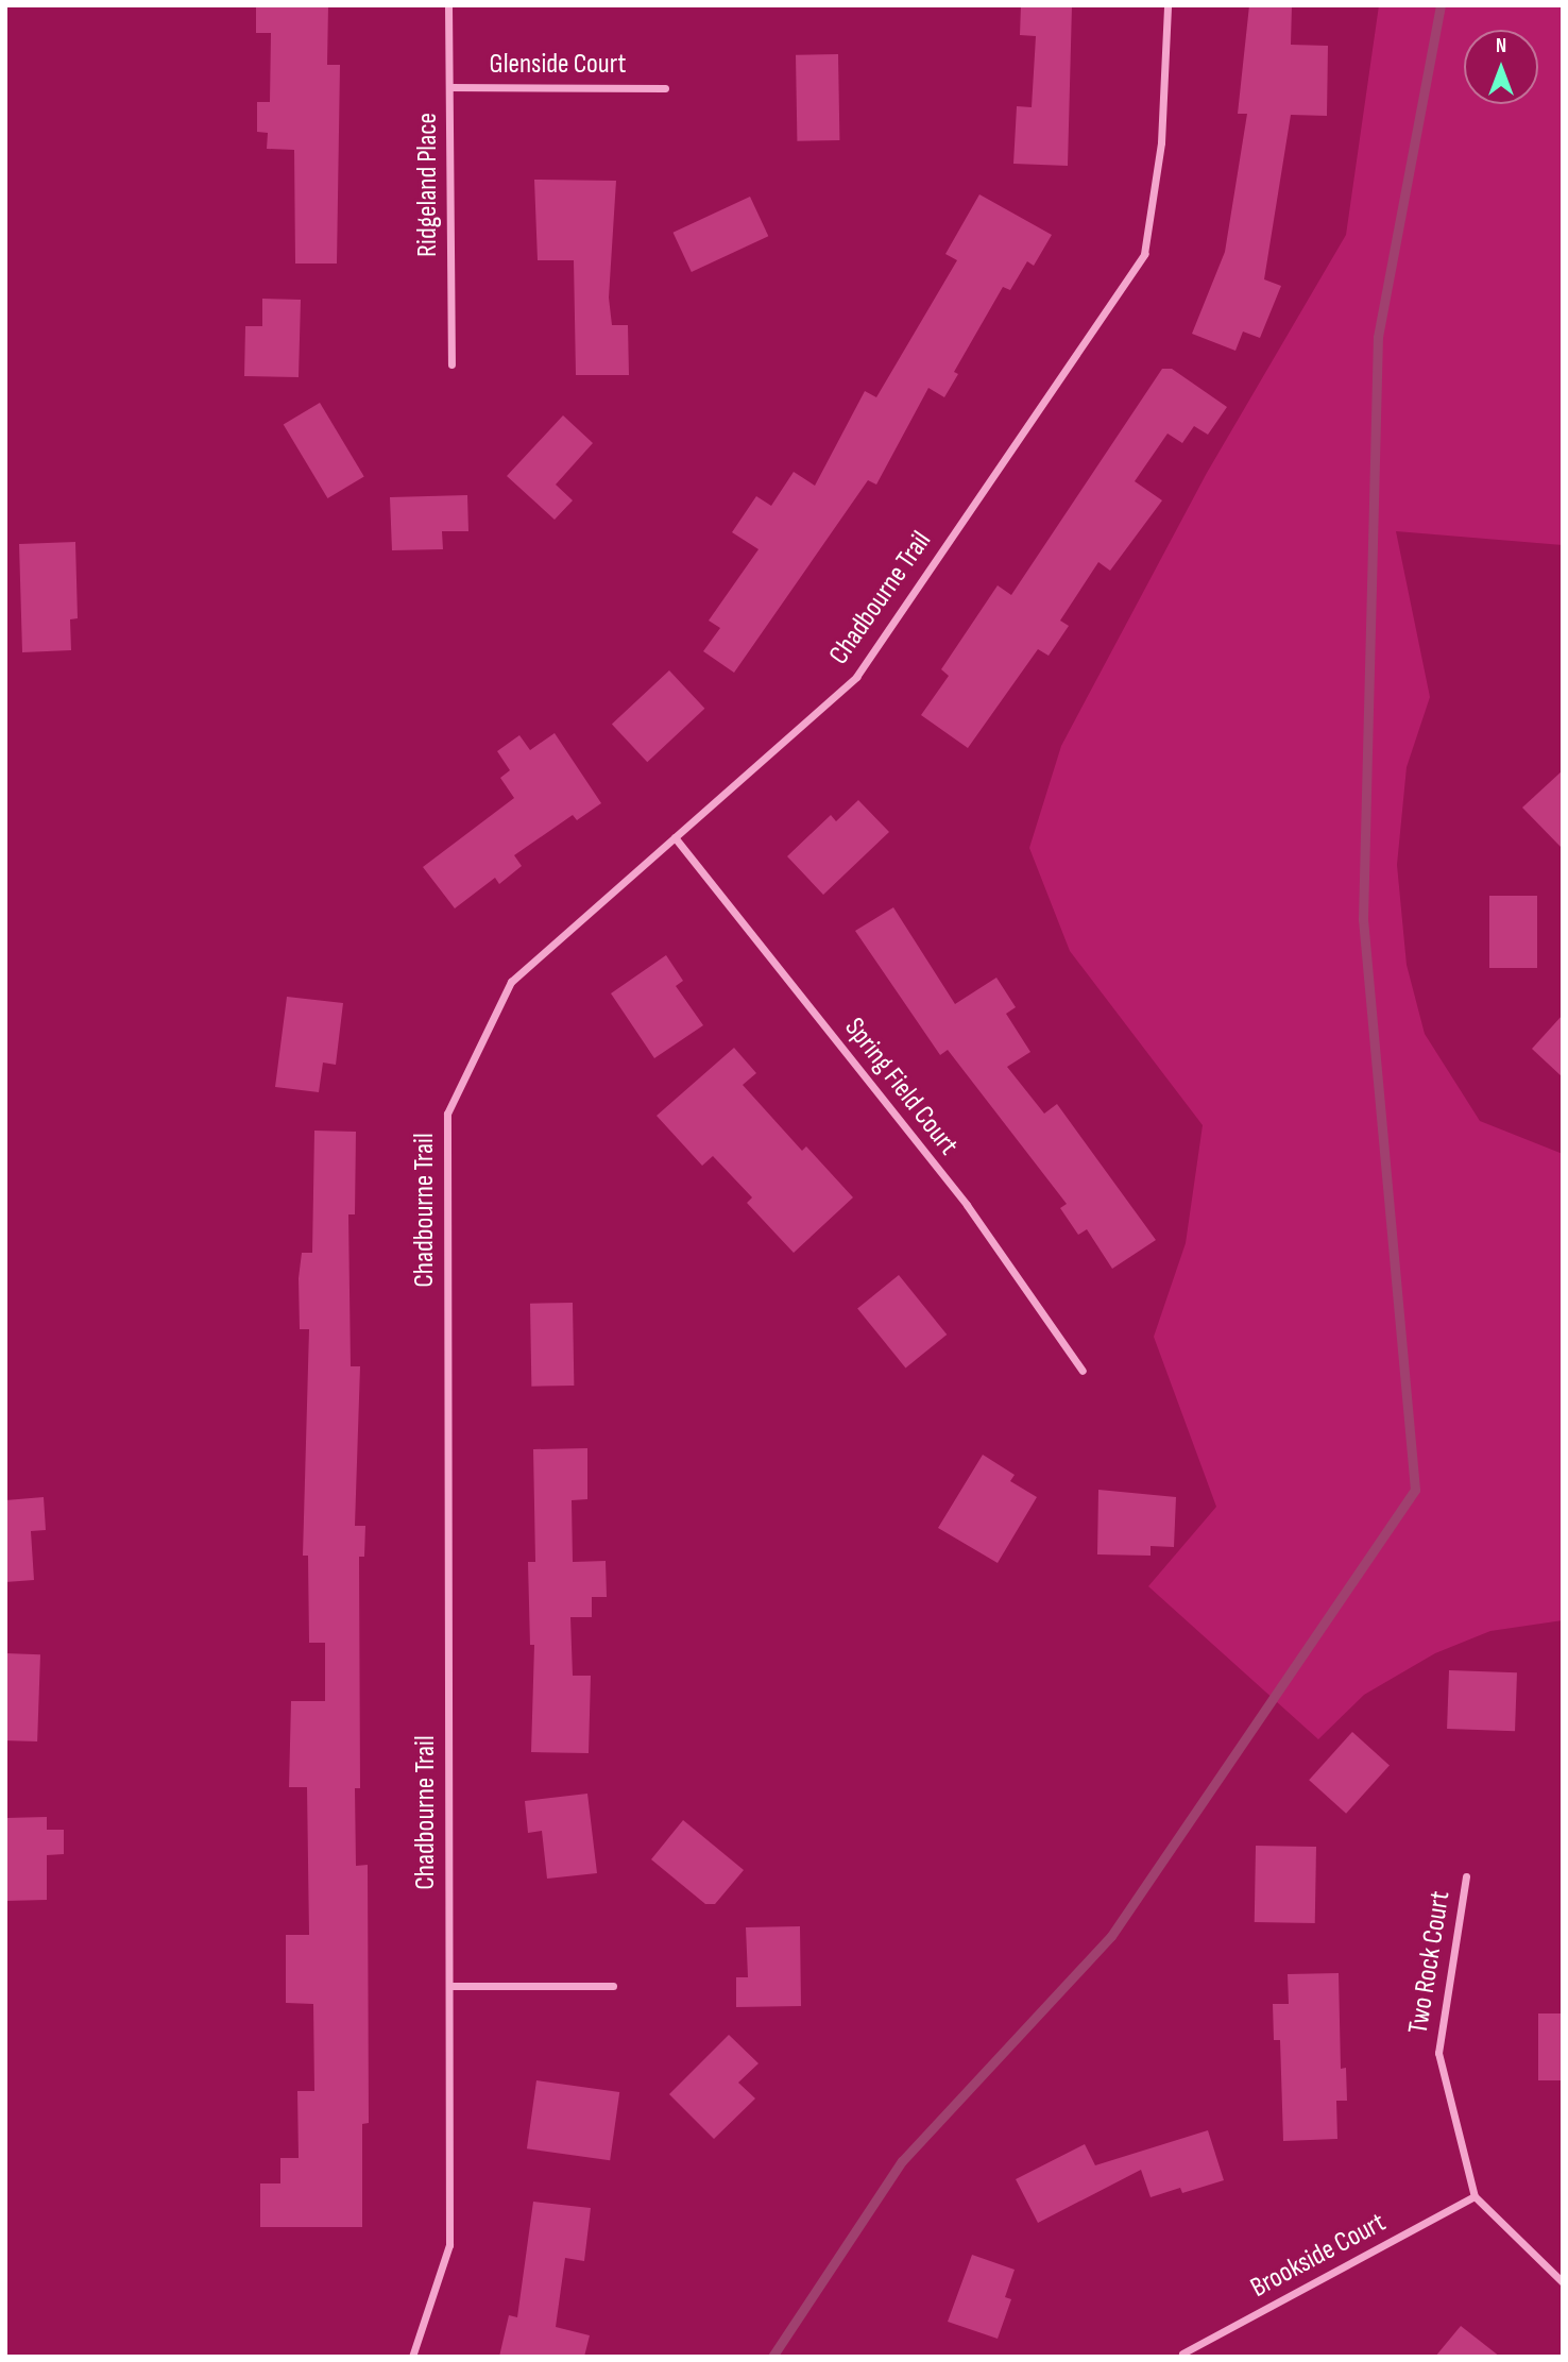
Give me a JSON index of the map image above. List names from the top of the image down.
{
  "streets": {
    "street": [
      "Glenside Court",
      "Ridgeland Place",
      "Chadbourne Trail",
      "Spring Field Court",
      "Two Rock Court",
      "Brookside Court"
    ]
  },
  "crossings": [
    ["Glenside Court", "Ridgeland Place"],
    ["Chadbourne Trail", "Spring Field Court"],
    ["Two Rock Court", "Brookside Court"]
  ],
  "north": "top"
}
